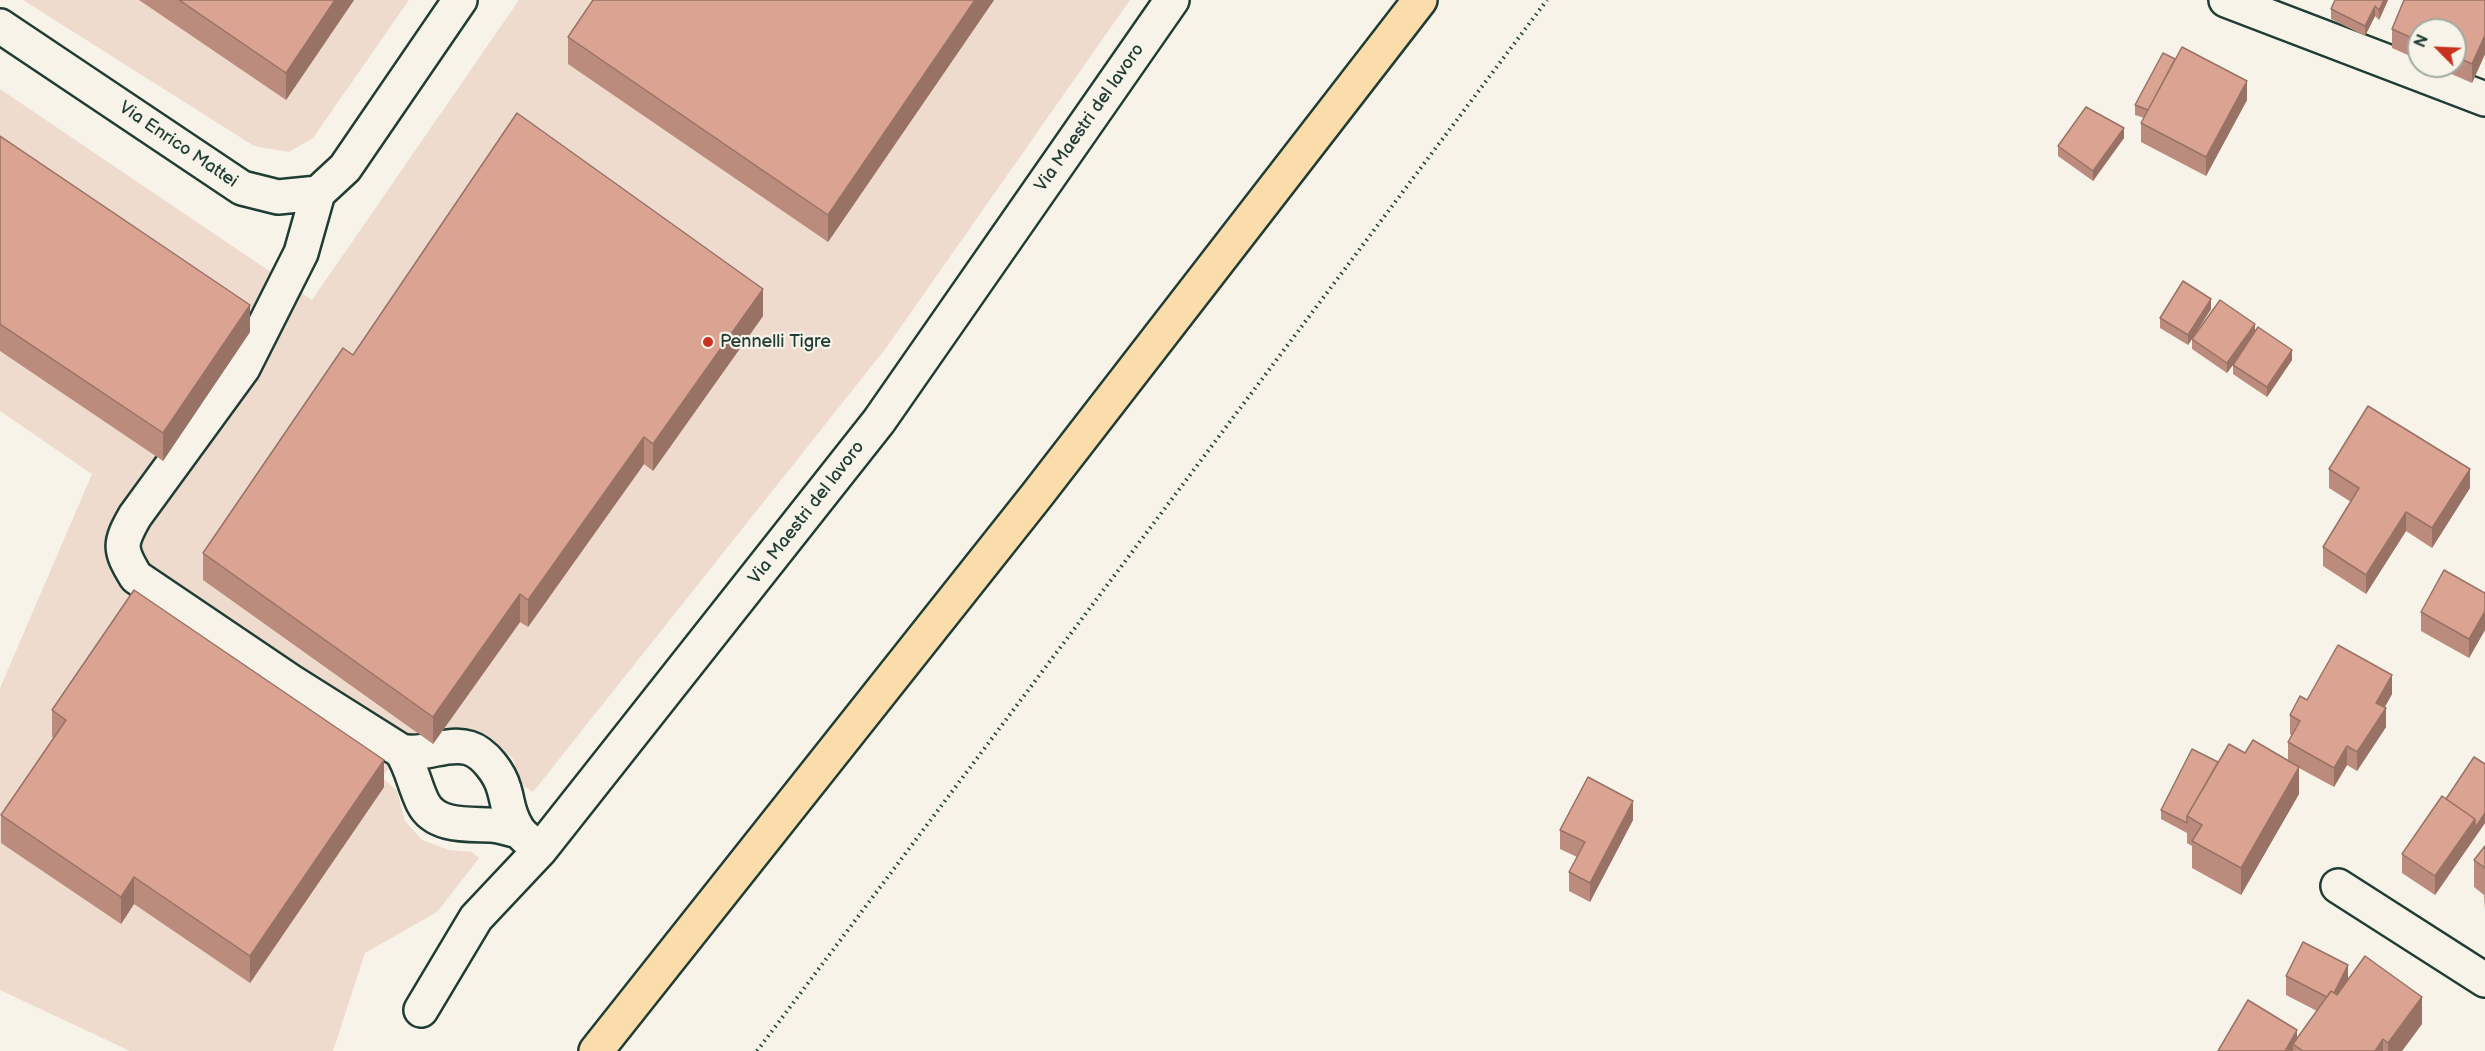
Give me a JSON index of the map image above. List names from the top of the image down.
{
  "streets": {
    "street": ["Via Maestri del lavoro", "Via Enrico Mattei"]
  },
  "places": ["Pennelli Tigre"],
  "north": "top left"
}
